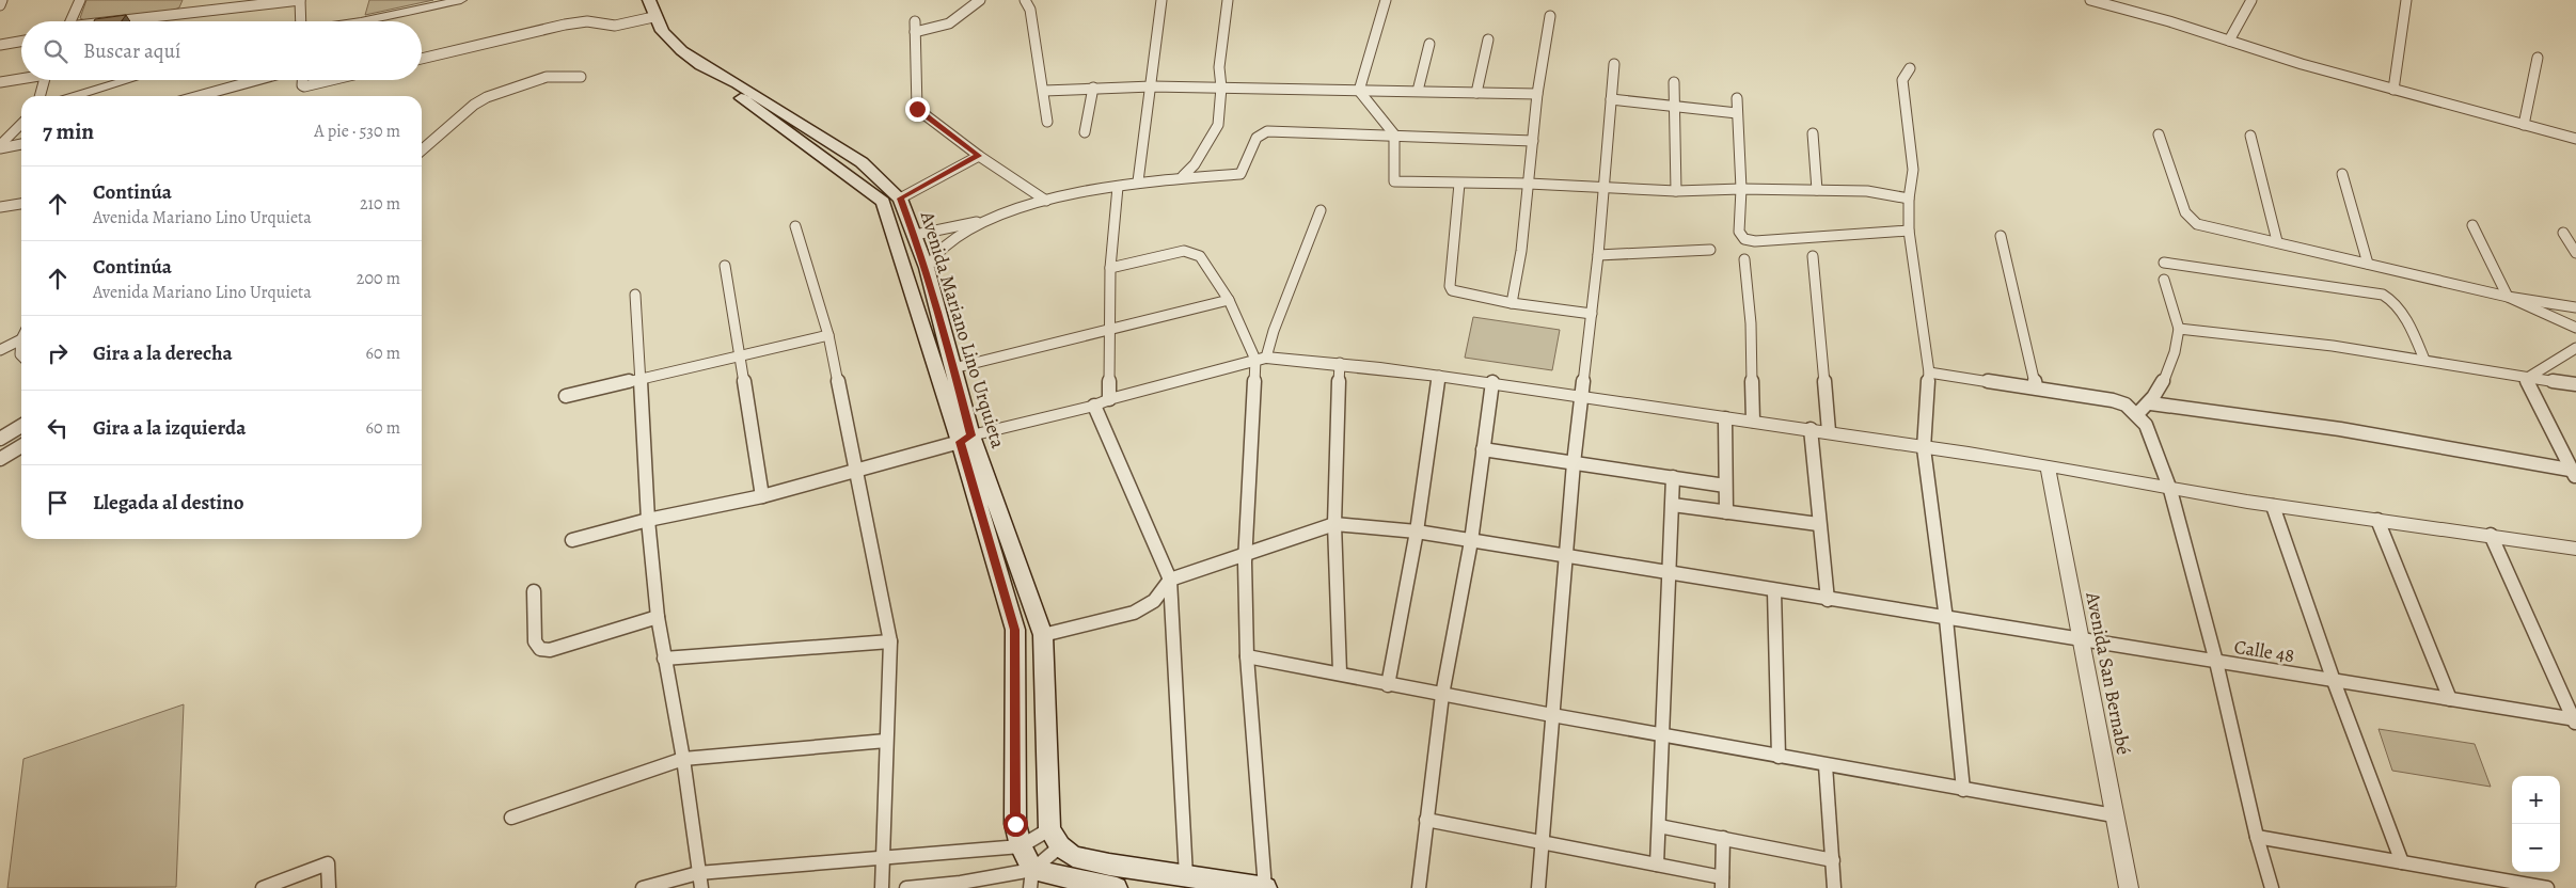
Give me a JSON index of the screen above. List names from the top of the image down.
{
  "streets": {
    "main road": ["Avenida Mariano Lino Urquieta"],
    "street": ["Calle 48", "Avenida San Bernabé"]
  },
  "crossings": [
    ["Calle 48", "Avenida San Bernabé"]
  ],
  "page": {
    "search": "Buscar aquí",
    "heading": ["7 min", "A pie · 530 m"],
    "list": [
      ["Continúa", "Avenida Mariano Lino Urquieta", "210 m"],
      ["Continúa", "Avenida Mariano Lino Urquieta", "200 m"],
      ["Gira a la derecha", "60 m"],
      ["Gira a la izquierda", "60 m"],
      "Llegada al destino"
    ],
    "map_buttons": ["+", "−"]
  }
}
